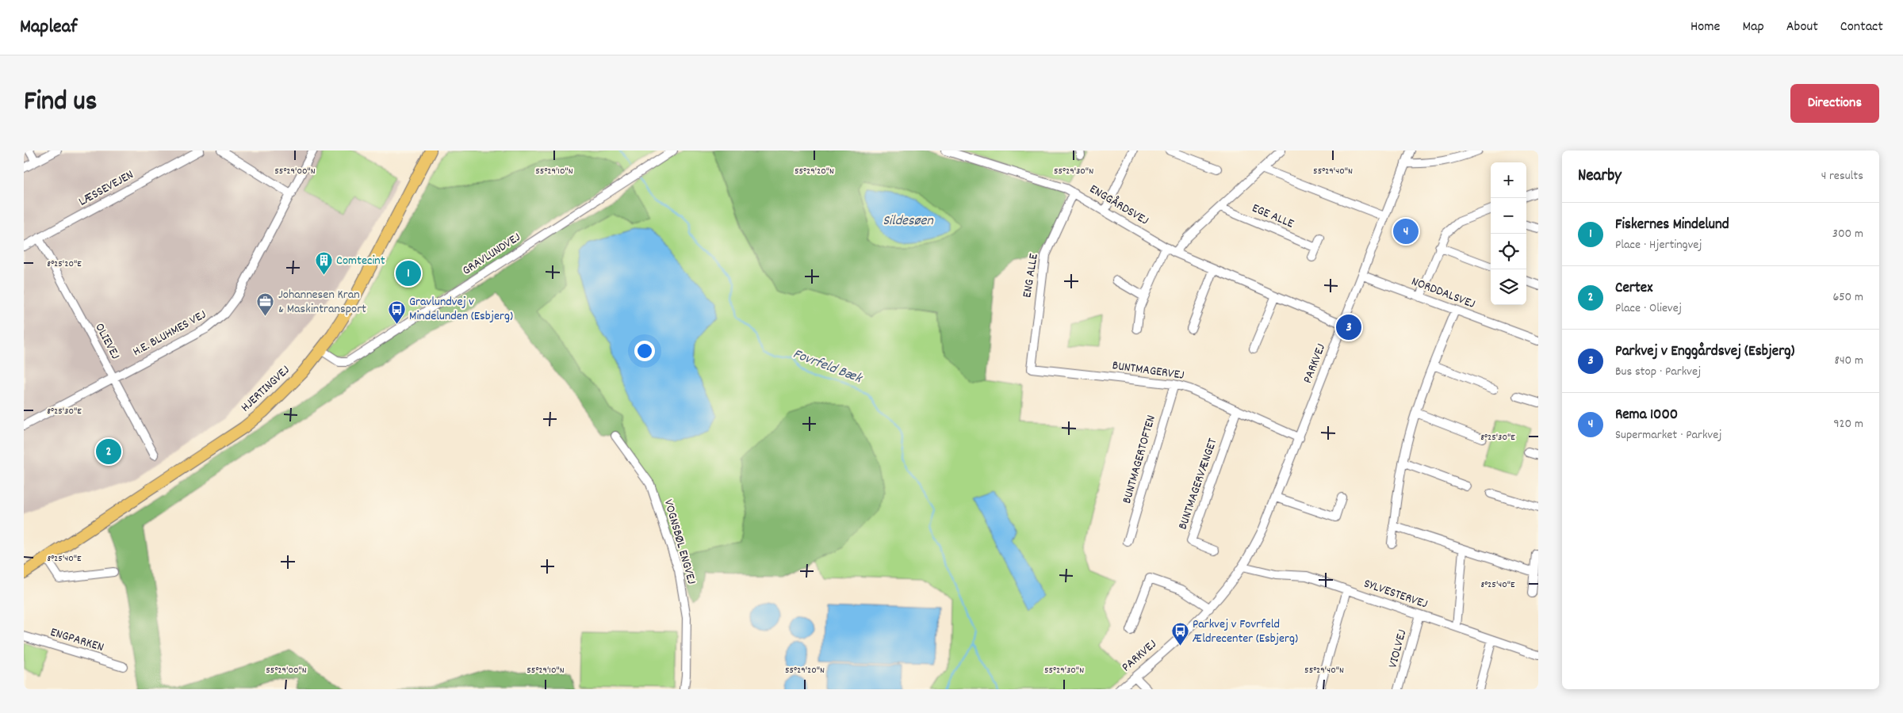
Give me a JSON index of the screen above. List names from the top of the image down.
{
  "streets": {
    "main road": ["HJERTINGVEJ"],
    "street": [
      "LÆSSEVEJEN",
      "ENGGÅRDSVEJ",
      "EGE ALLE",
      "GRAVLUNDVEJ",
      "ENG ALLE",
      "NORDDALSVEJ",
      "H.E. BLUHMES VEJ",
      "OLIEVEJ",
      "PARKVEJ",
      "BUNTMAGERVEJ",
      "BUNTMAGERTOFTEN",
      "BUNTMAGERVÆNGET",
      "VOGNSBØL ENGVEJ",
      "SYLVESTERVEJ",
      "ENGPARKEN",
      "VIOLVEJ"
    ]
  },
  "crossings": [
    ["LÆSSEVEJEN", "OLIEVEJ"],
    ["ENGGÅRDSVEJ", "EGE ALLE"],
    ["ENGGÅRDSVEJ", "ENG ALLE"],
    ["ENGGÅRDSVEJ", "PARKVEJ"],
    ["GRAVLUNDVEJ", "HJERTINGVEJ"],
    ["ENG ALLE", "BUNTMAGERVEJ"],
    ["NORDDALSVEJ", "PARKVEJ"],
    ["H.E. BLUHMES VEJ", "OLIEVEJ"],
    ["PARKVEJ", "BUNTMAGERVEJ"],
    ["PARKVEJ", "SYLVESTERVEJ"],
    ["BUNTMAGERVEJ", "BUNTMAGERTOFTEN"],
    ["BUNTMAGERVEJ", "BUNTMAGERVÆNGET"],
    ["SYLVESTERVEJ", "VIOLVEJ"]
  ],
  "water": ["Sildesøen", "Fovrfeld Bæk"],
  "places": {
    "building": ["Comtecint"],
    "office": ["Johannesen Kran & Maskintransport"],
    "bus stop": ["Gravlundvej v Mindelunden (Esbjerg)", "Parkvej v Fovrfeld Ældrecenter (Esbjerg)"]
  },
  "page": {
    "header": "Mapleaf",
    "nav": [
      "Home",
      "Map",
      "About",
      "Contact"
    ],
    "title": "Find us",
    "buttons": "Directions",
    "heading": ["Nearby", "4 results"],
    "map_buttons": ["+", "−"],
    "list": [
      {
        "mark": "1",
        "name": "Fiskernes Mindelund",
        "note": "Place · Hjertingvej",
        "value": "300 m"
      },
      {
        "mark": "2",
        "name": "Certex",
        "note": "Place · Olievej",
        "value": "650 m"
      },
      {
        "mark": "3",
        "name": "Parkvej v Enggårdsvej (Esbjerg)",
        "note": "Bus stop · Parkvej",
        "value": "840 m"
      },
      {
        "mark": "4",
        "name": "Rema 1000",
        "note": "Supermarket · Parkvej",
        "value": "920 m"
      }
    ],
    "pins": [
      "4",
      "1",
      "3",
      "2"
    ]
  },
  "coordinates": [
    "55°29'00\"N",
    "55°29'10\"N",
    "55°29'20\"N",
    "55°29'30\"N",
    "55°29'40\"N",
    "8°25'20\"E",
    "8°25'30\"E",
    "8°25'40\"E"
  ]
}
